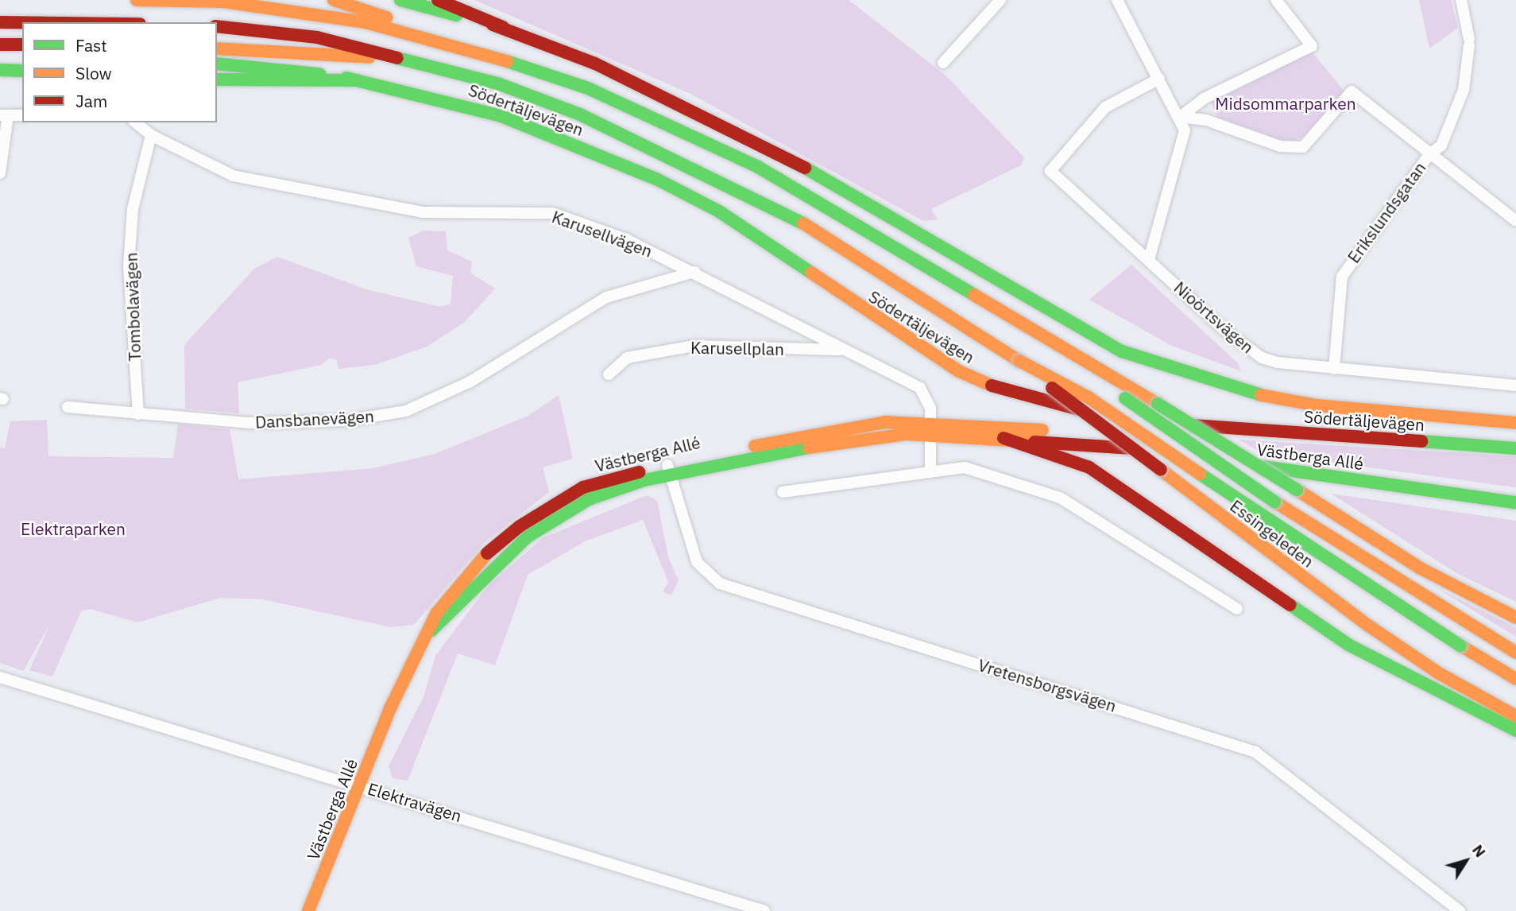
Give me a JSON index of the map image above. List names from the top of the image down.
{
  "streets": {
    "main road": ["Södertäljevägen", "Västberga Allé", "Essingeleden"],
    "street": [
      "Erikslundsgatan",
      "Karusellvägen",
      "Tombolavägen",
      "Nioörtsvägen",
      "Karusellplan",
      "Dansbanevägen",
      "Vretensborgsvägen",
      "Elektravägen"
    ]
  },
  "crossings": [
    ["Södertäljevägen", "Essingeleden"],
    ["Erikslundsgatan", "Nioörtsvägen"],
    ["Karusellvägen", "Tombolavägen"],
    ["Karusellvägen", "Karusellplan"],
    ["Karusellvägen", "Dansbanevägen"],
    ["Karusellvägen", "Västberga Allé"],
    ["Tombolavägen", "Dansbanevägen"],
    ["Västberga Allé", "Vretensborgsvägen"],
    ["Västberga Allé", "Elektravägen"]
  ],
  "parks": ["Midsommarparken", "Elektraparken"],
  "legend": ["Fast", "Slow", "Jam"],
  "north": "top right"
}
